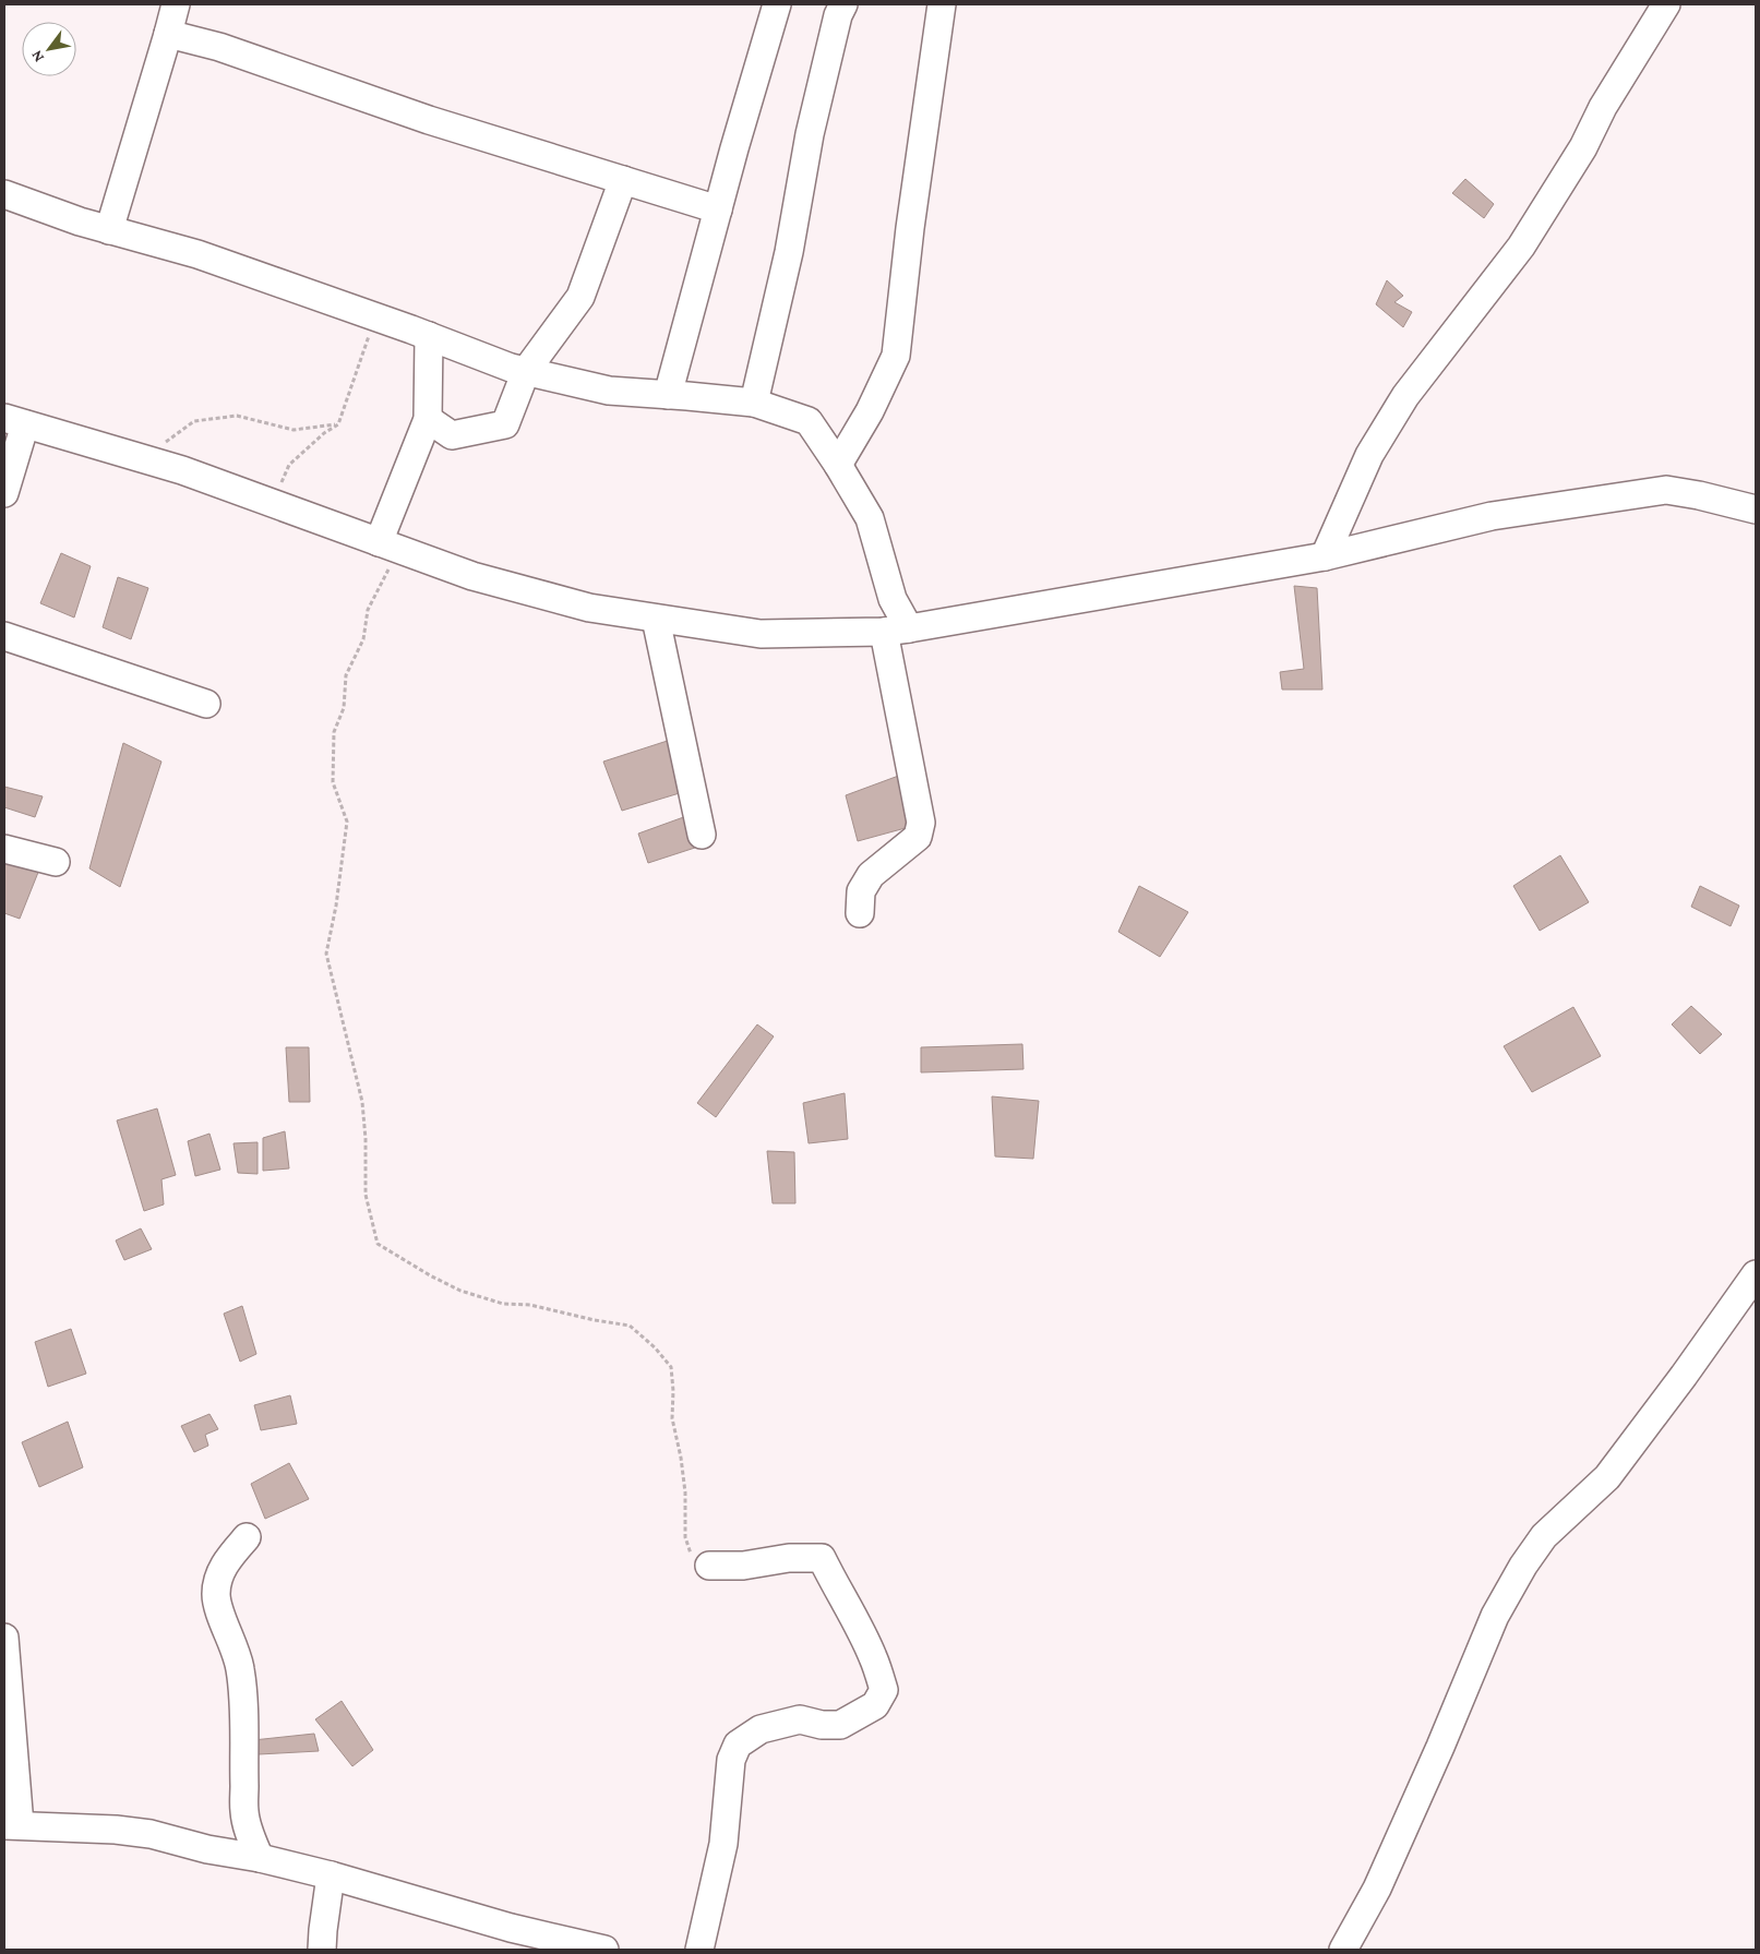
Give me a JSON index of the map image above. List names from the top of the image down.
{
  "north": "bottom left"
}
